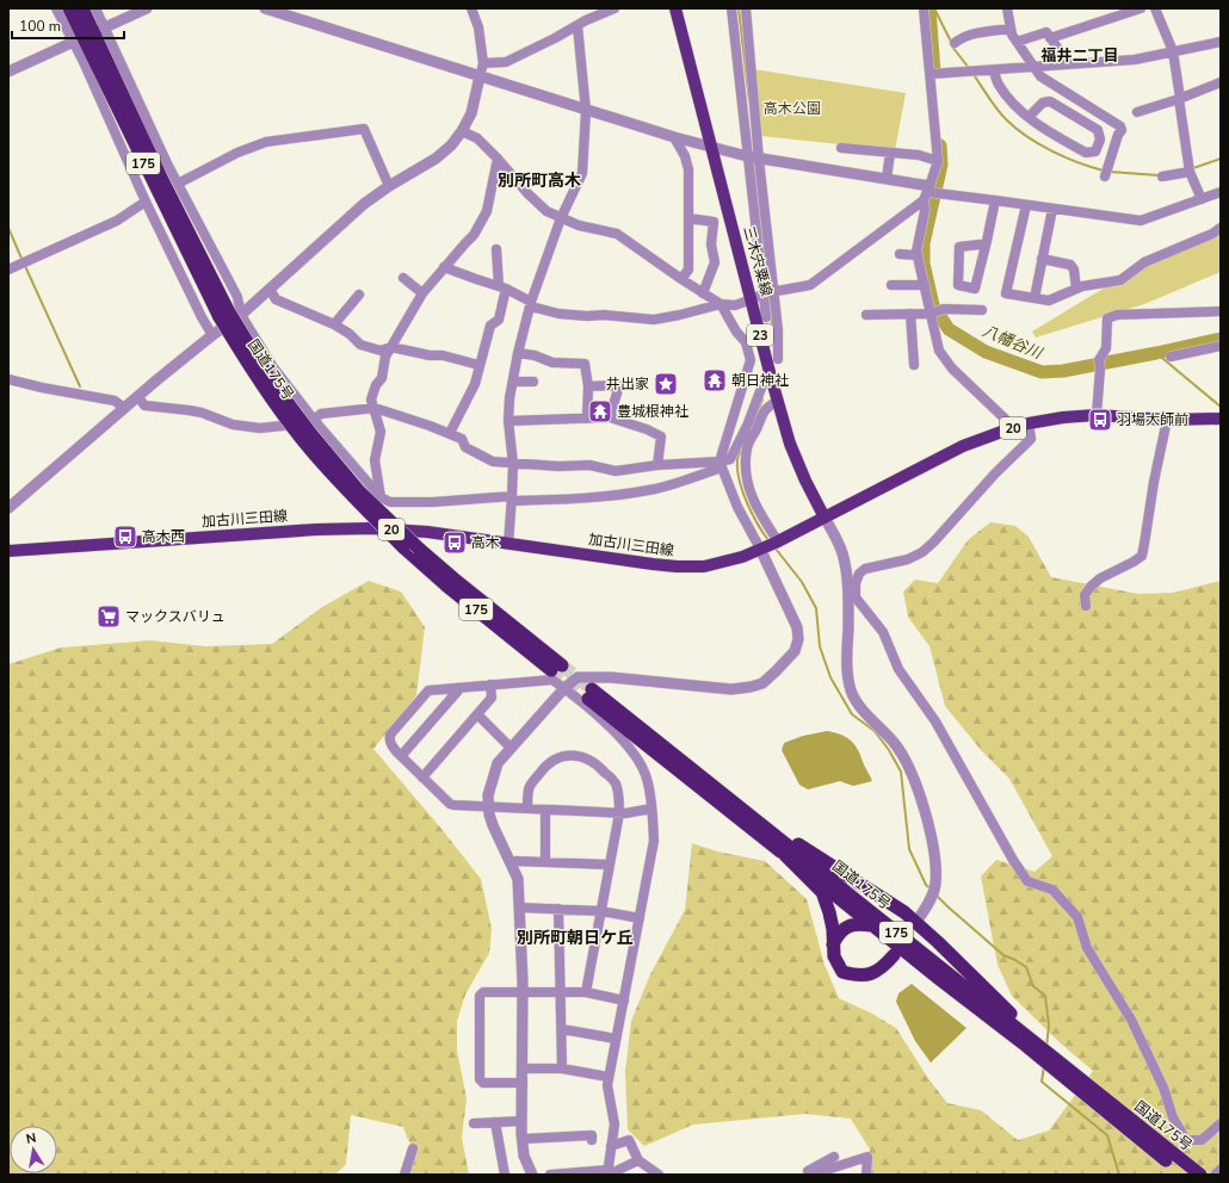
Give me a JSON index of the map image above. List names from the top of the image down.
{
  "streets": {
    "highway": ["175", "国道175号"],
    "main road": [
      "三木宍粟線",
      "23",
      "20",
      "加古川三田線"
    ]
  },
  "crossings": [
    ["三木宍粟線", "加古川三田線"]
  ],
  "districts": ["福井二丁目", "別所町高木", "別所町朝日ケ丘"],
  "water": ["八幡谷川"],
  "parks": ["高木公園"],
  "places": {
    "temple": ["朝日神社", "豊城根神社"],
    "place": ["井出家"],
    "bus stop": ["羽場大師前", "高木西", "高木"],
    "supermarket": ["マックスバリュ"]
  },
  "scale_bar": "100 m",
  "north": "top"
}
